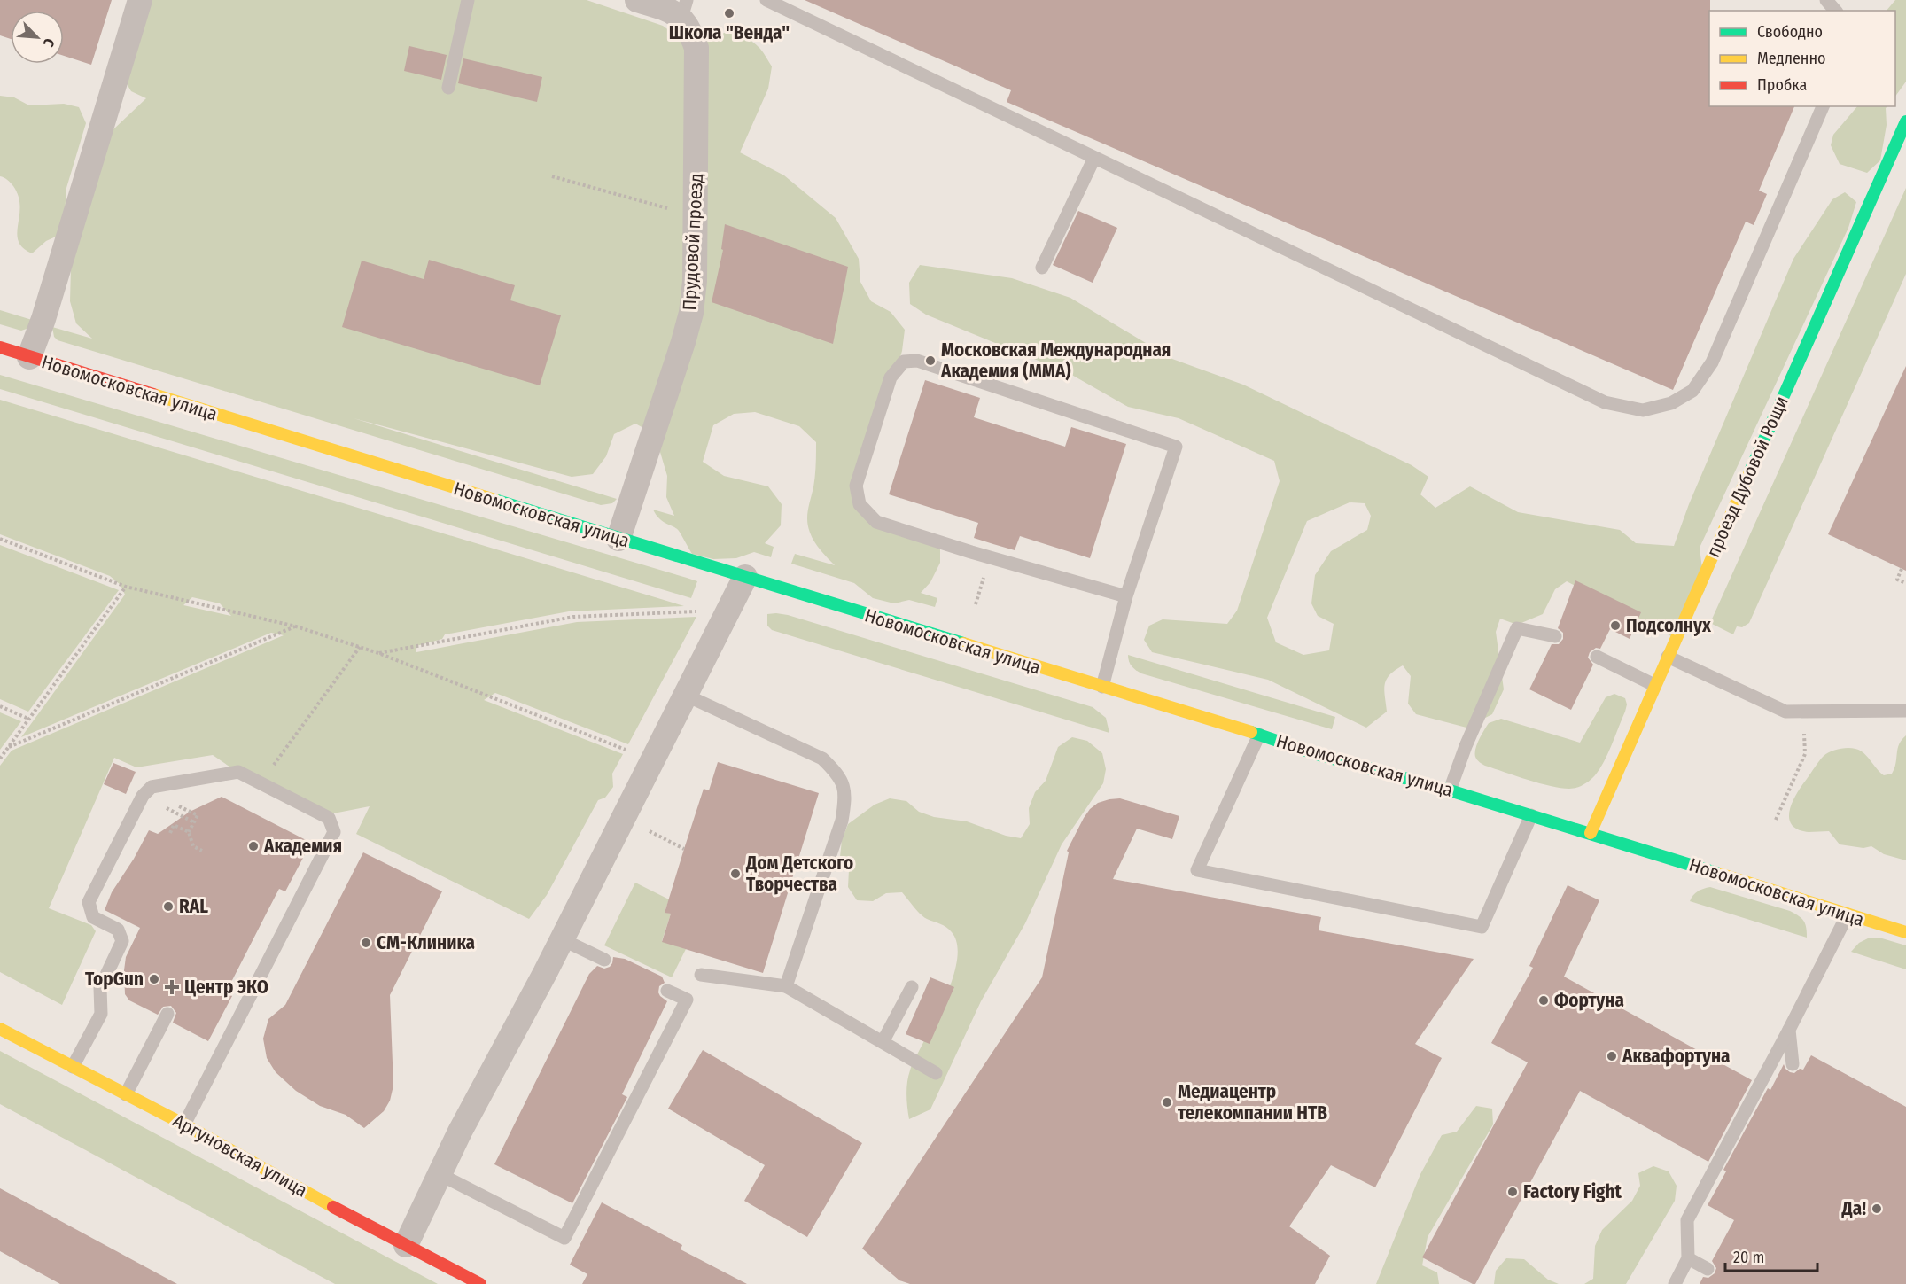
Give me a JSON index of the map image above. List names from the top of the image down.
{
  "streets": {
    "main road": ["Новомосковская улица", "проезд Дубовой Рощи", "Аргуновская улица"],
    "street": ["Прудовой проезд"]
  },
  "crossings": [
    ["Прудовой проезд", "Новомосковская улица"],
    ["Новомосковская улица", "проезд Дубовой Рощи"]
  ],
  "places": {
    "other": [
      "Школа \"Венда\"",
      "Московская Международная Академия (ММА)",
      "Подсолнух",
      "Академия",
      "Дом Детского Творчества",
      "RAL",
      "СМ-Клиника",
      "TopGun",
      "Фортуна",
      "Аквафортуна",
      "Медиацентр телекомпании НТВ",
      "Factory Fight",
      "Да!"
    ],
    "health": ["Центр ЭКО"]
  },
  "legend": ["Свободно", "Медленно", "Пробка"],
  "scale_bar": "20 m",
  "north": "bottom right"
}
